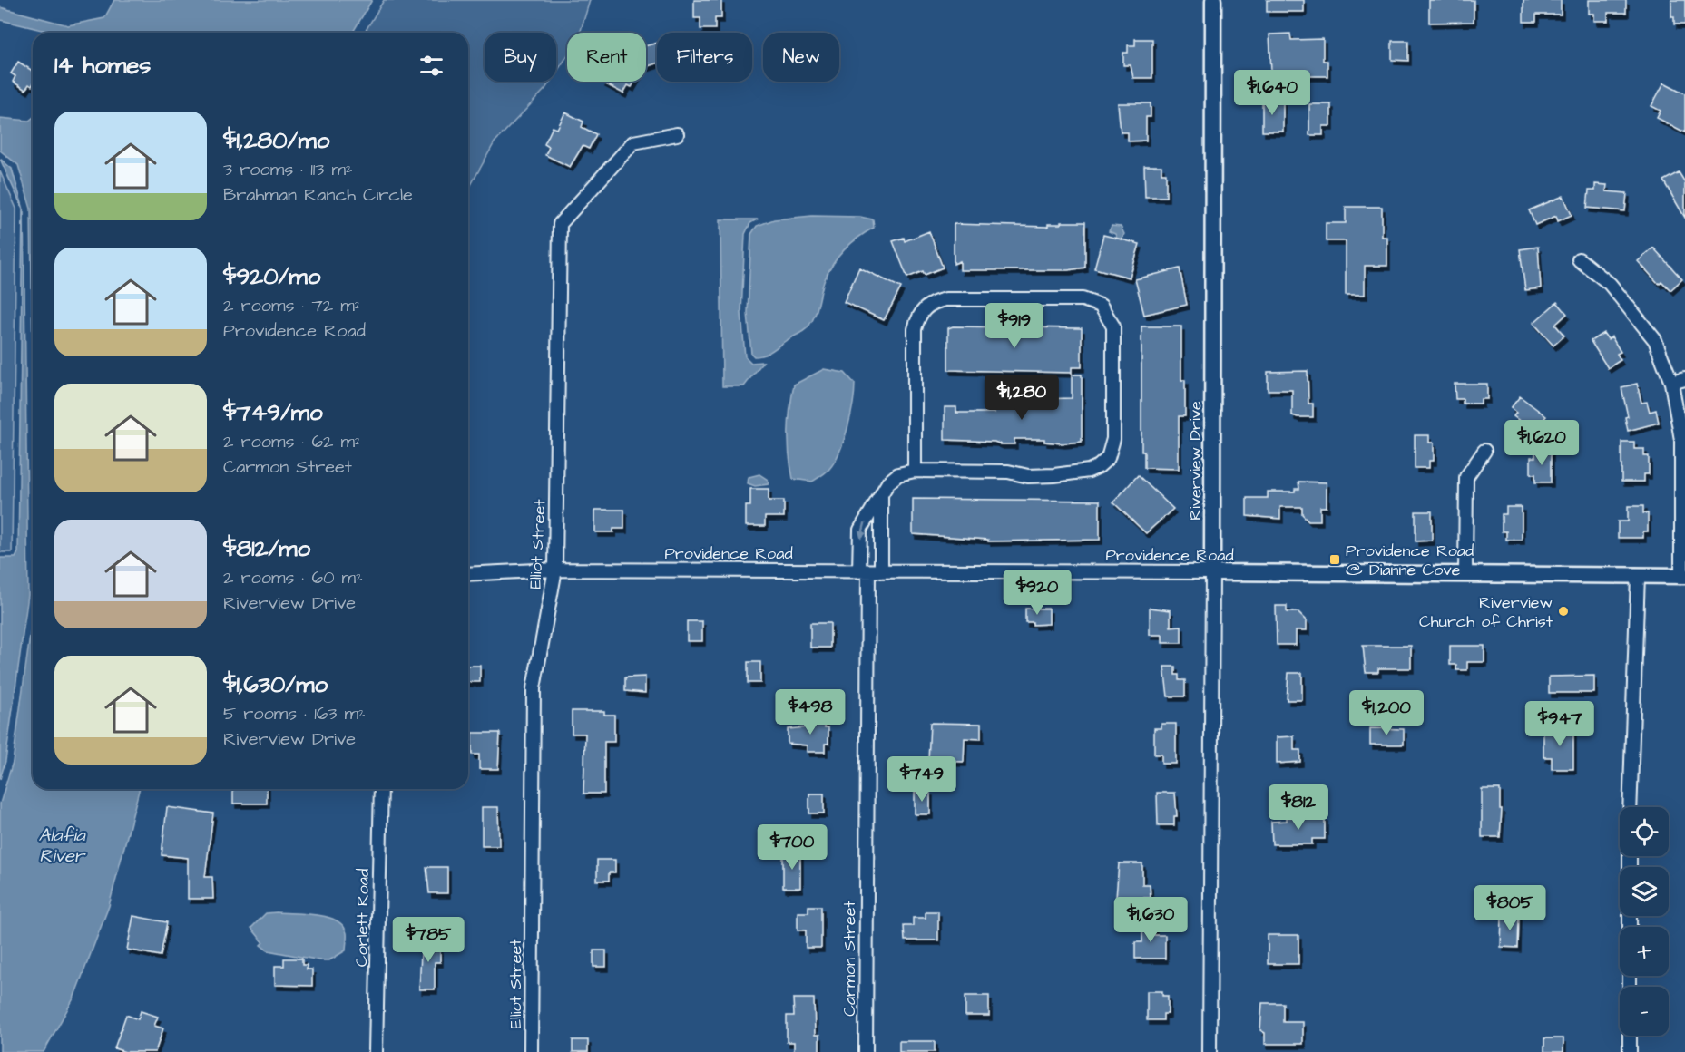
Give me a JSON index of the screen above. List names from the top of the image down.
{
  "streets": {
    "street": [
      "Riverview Drive",
      "Elliot Street",
      "Providence Road",
      "Corlett Road",
      "Carmon Street"
    ]
  },
  "crossings": [
    ["Riverview Drive", "Providence Road"],
    ["Elliot Street", "Providence Road"],
    ["Providence Road", "Carmon Street"]
  ],
  "water": ["Alafia River"],
  "places": {
    "transit": ["Providence Road @ Dianne Cove"],
    "other": ["Riverview Church of Christ"]
  },
  "page": {
    "chip": [
      "Buy",
      "Rent",
      "Filters",
      "New"
    ],
    "heading": "14 homes",
    "price": [
      "$1,640",
      "$919",
      "$1,280",
      "$1,620",
      "$920",
      "$498",
      "$1,200",
      "$947",
      "$749",
      "$812",
      "$700",
      "$805",
      "$1,630",
      "$785"
    ],
    "list": [
      {
        "name": "$1,280/mo",
        "note": "3 rooms · 113 m² · Brahman Ranch Circle"
      },
      {
        "name": "$920/mo",
        "note": "2 rooms · 72 m² · Providence Road"
      },
      {
        "name": "$749/mo",
        "note": "2 rooms · 62 m² · Carmon Street"
      },
      {
        "name": "$812/mo",
        "note": "2 rooms · 60 m² · Riverview Drive"
      },
      {
        "name": "$1,630/mo",
        "note": "5 rooms · 163 m² · Riverview Drive"
      }
    ],
    "map_buttons": ["+", "−"]
  }
}
